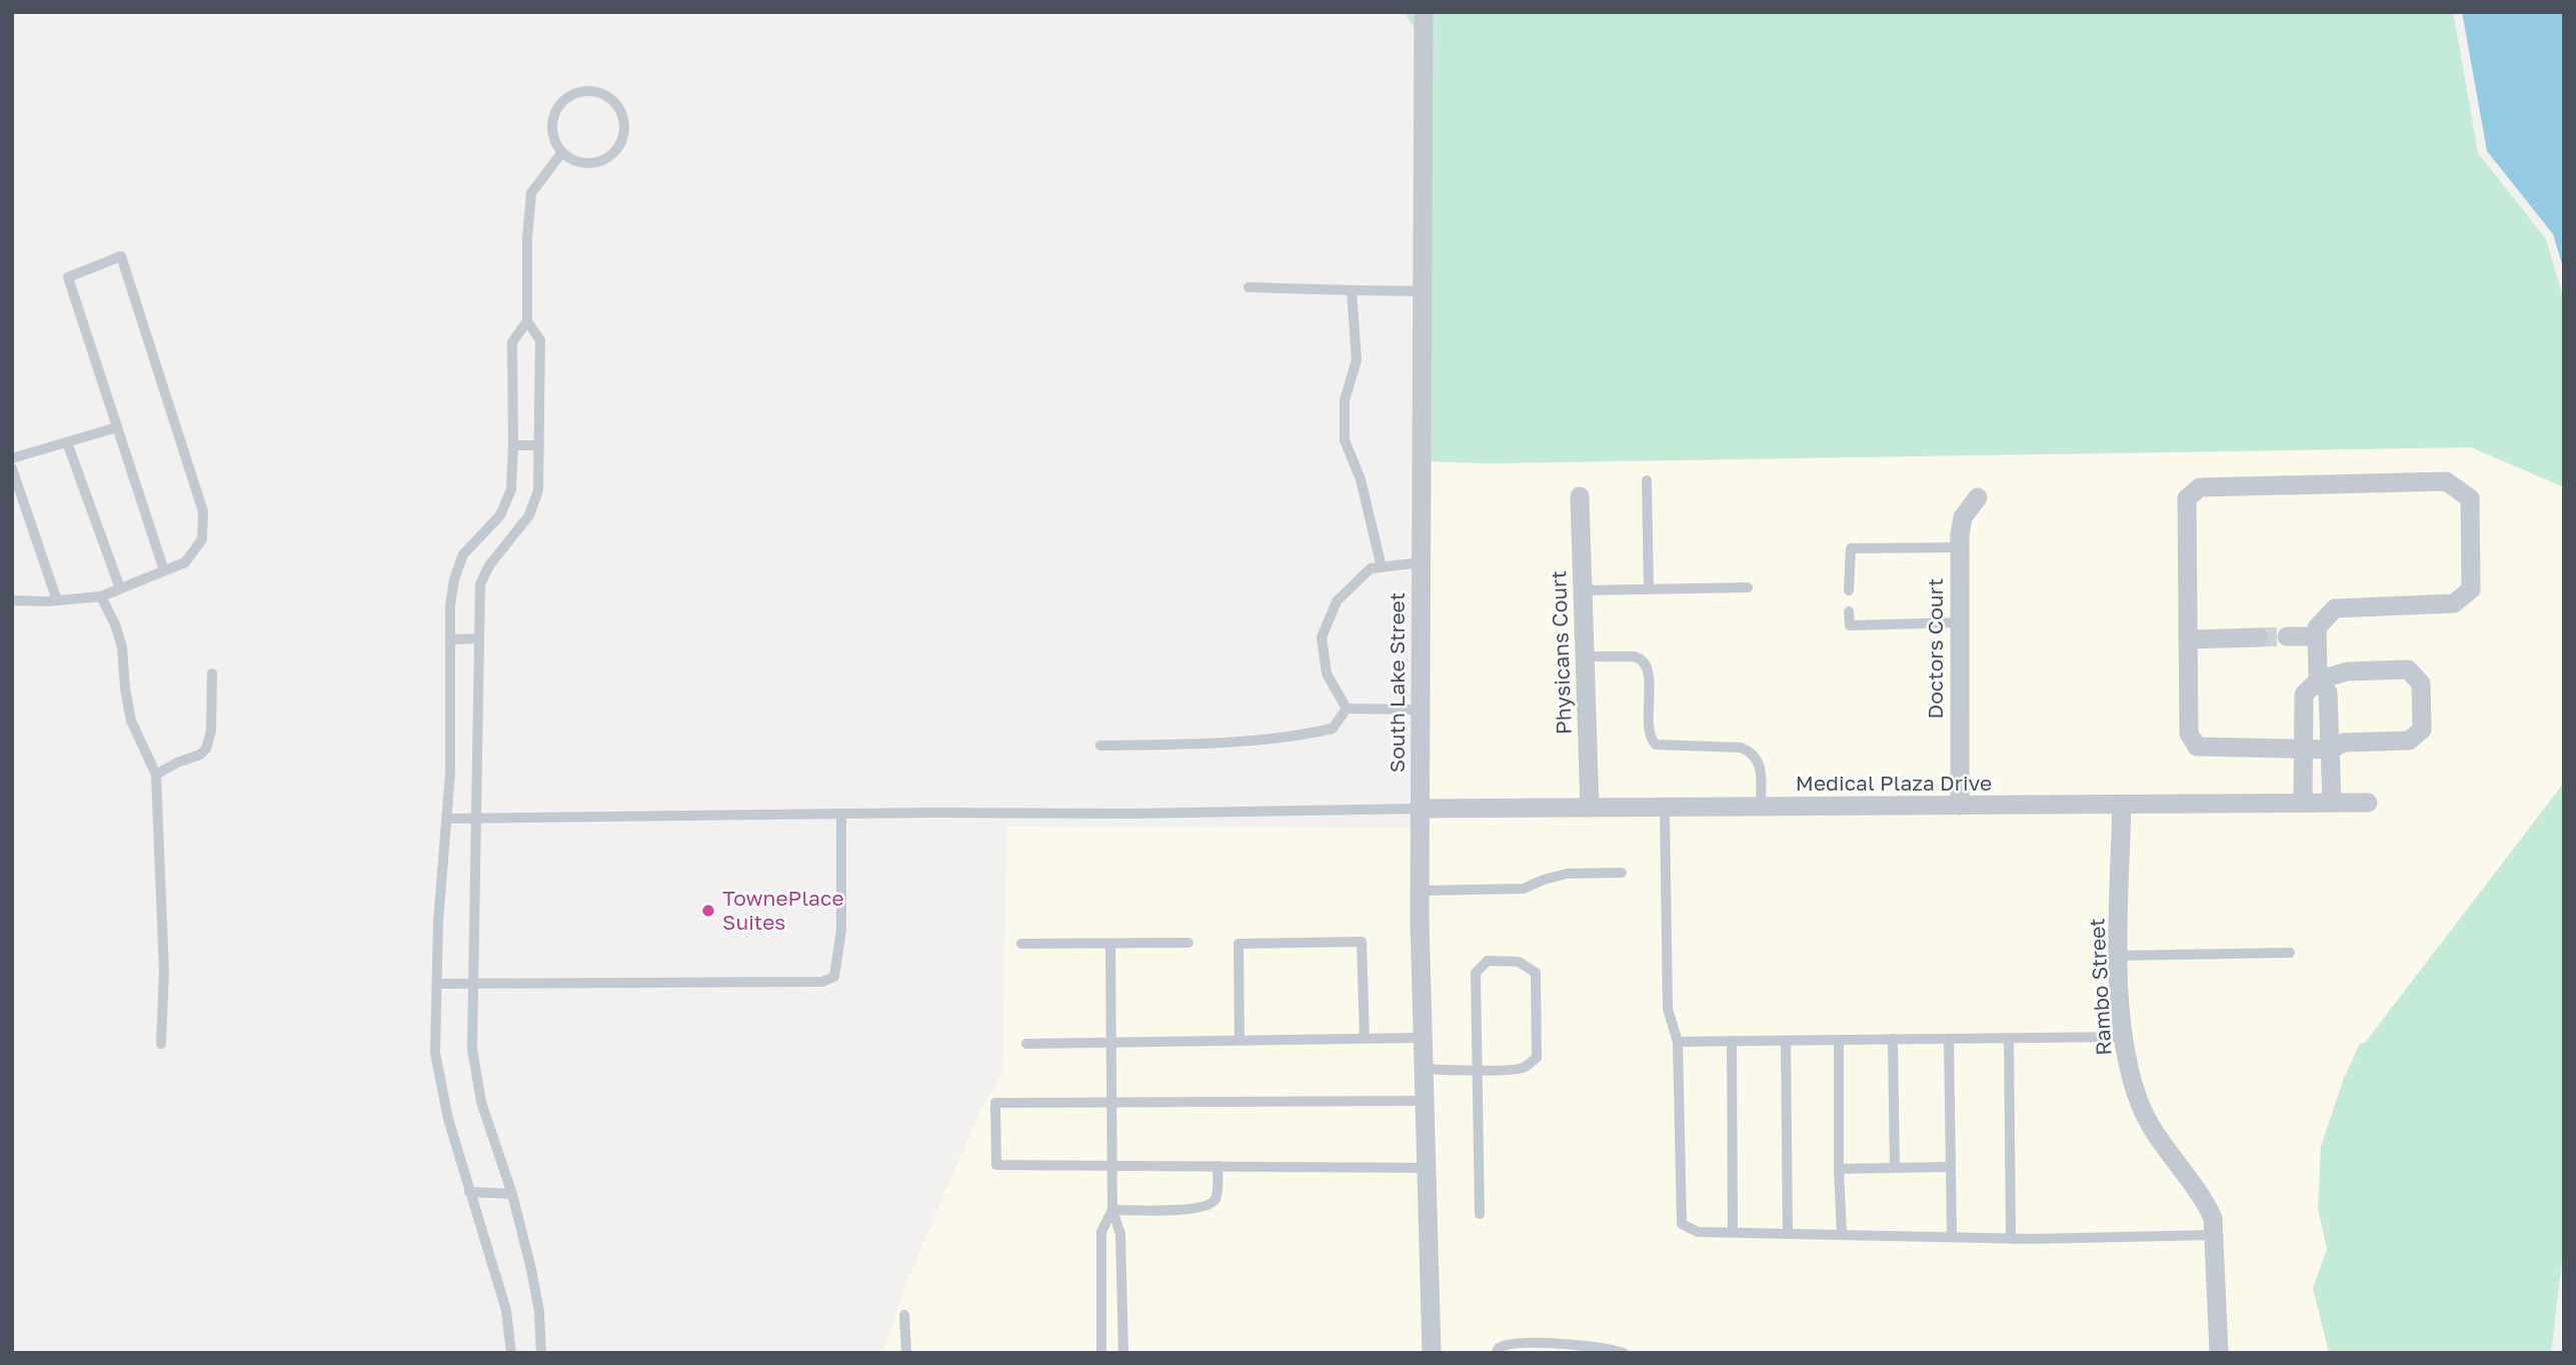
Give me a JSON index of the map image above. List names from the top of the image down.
{
  "streets": {
    "street": [
      "Doctors Court",
      "Physicans Court",
      "South Lake Street",
      "Medical Plaza Drive",
      "Rambo Street"
    ]
  },
  "crossings": [
    ["Doctors Court", "Medical Plaza Drive"],
    ["Physicans Court", "Medical Plaza Drive"],
    ["South Lake Street", "Medical Plaza Drive"],
    ["Medical Plaza Drive", "Rambo Street"]
  ],
  "places": ["TownePlace Suites"]
}
